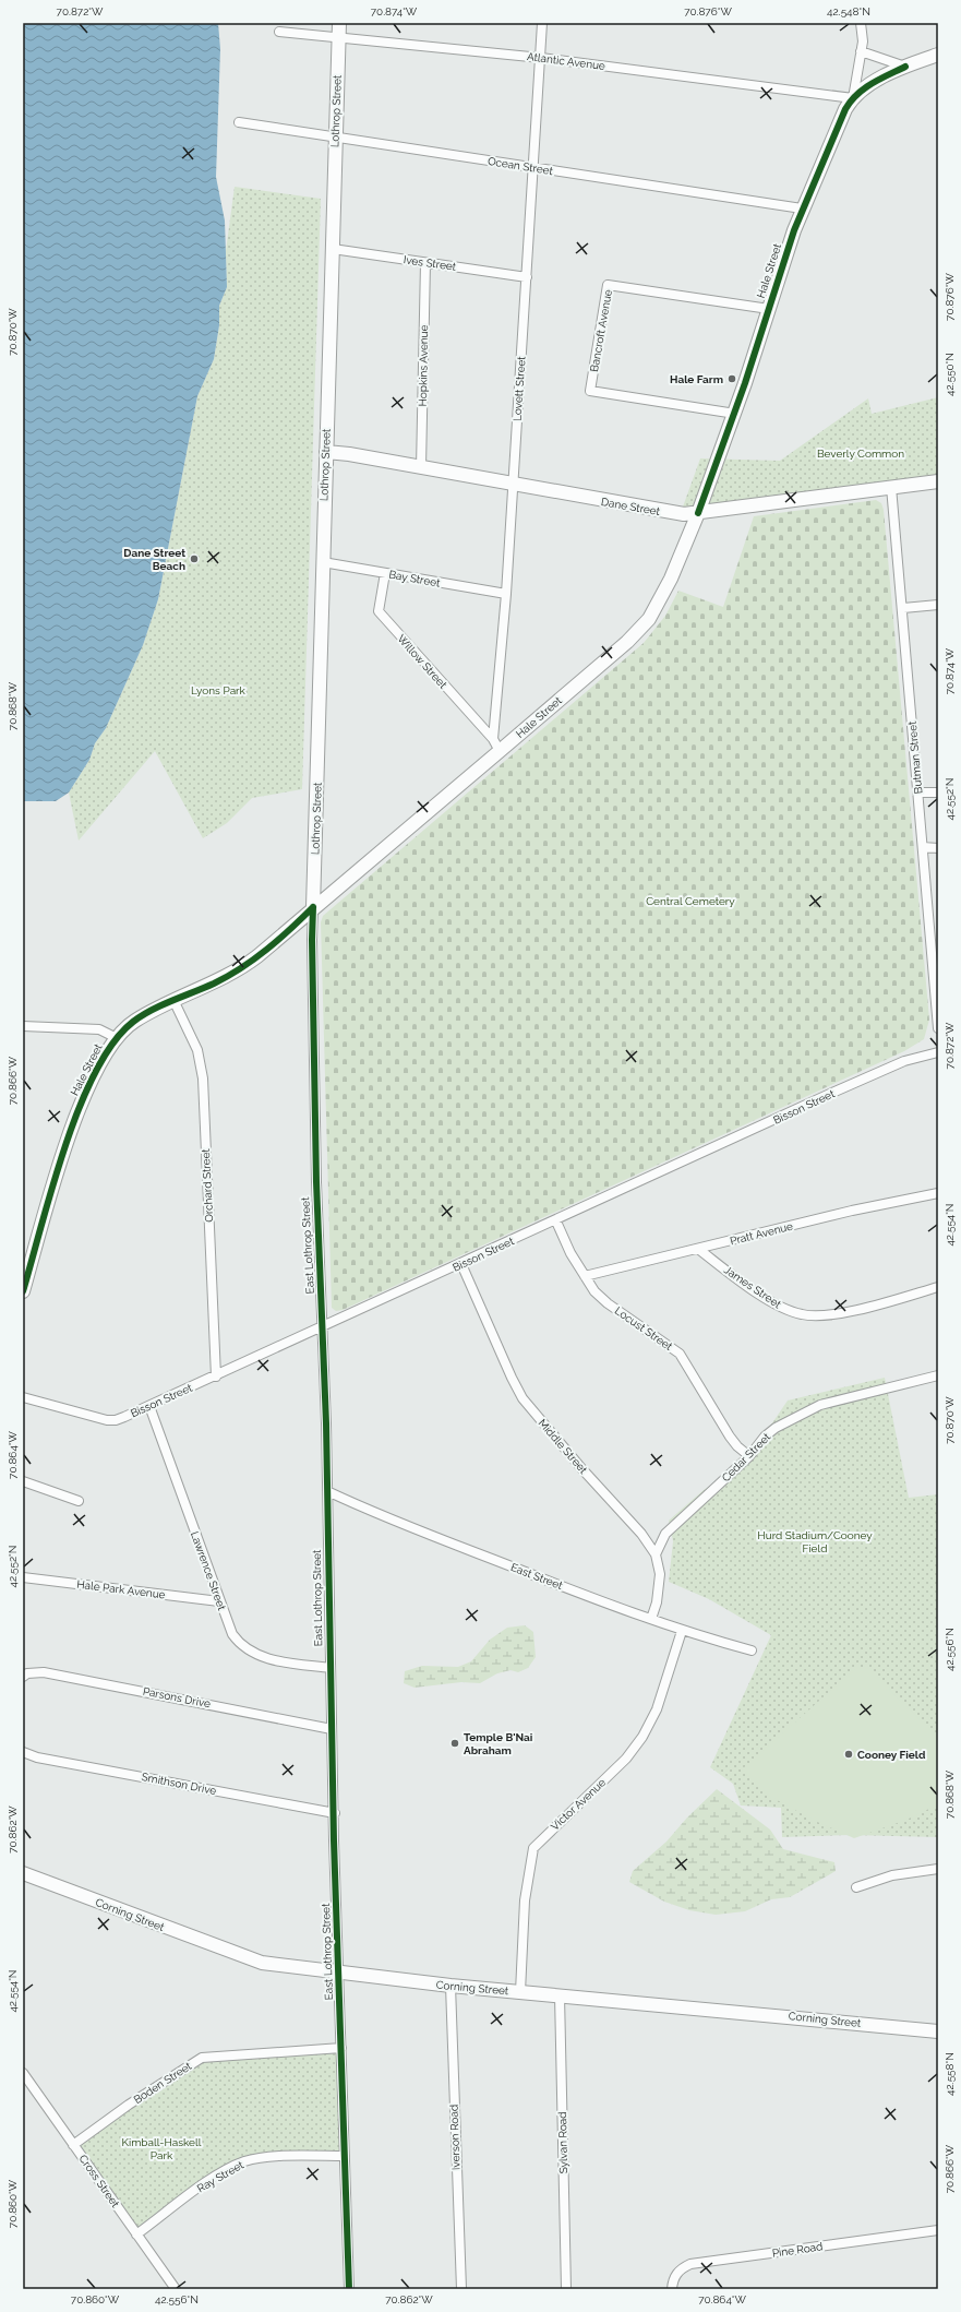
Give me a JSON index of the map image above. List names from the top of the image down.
{
  "streets": {
    "main road": [
      "Lothrop Street",
      "Hale Street",
      "Dane Street",
      "Corning Street"
    ],
    "street": [
      "Atlantic Avenue",
      "Ocean Street",
      "Ives Street",
      "Bancroft Avenue",
      "Hopkins Avenue",
      "Lovett Street",
      "Bay Street",
      "Willow Street",
      "Butman Street",
      "Bisson Street",
      "Orchard Street",
      "Pratt Avenue",
      "East Lothrop Street",
      "James Street",
      "Locust Street",
      "Middle Street",
      "Cedar Street",
      "Lawrence Street",
      "East Street",
      "Hale Park Avenue",
      "Parsons Drive",
      "Smithson Drive",
      "Victor Avenue",
      "Boden Street",
      "Iverson Road",
      "Sylvan Road",
      "Ray Street",
      "Cross Street",
      "Pine Road"
    ]
  },
  "crossings": [
    ["Atlantic Avenue", "Lothrop Street"],
    ["Atlantic Avenue", "Hale Street"],
    ["Atlantic Avenue", "Lovett Street"],
    ["Lothrop Street", "Ocean Street"],
    ["Lothrop Street", "Ives Street"],
    ["Lothrop Street", "Hale Street"],
    ["Lothrop Street", "Dane Street"],
    ["Lothrop Street", "Bay Street"],
    ["Lothrop Street", "East Lothrop Street"],
    ["Ocean Street", "Hale Street"],
    ["Ocean Street", "Lovett Street"],
    ["Ives Street", "Hopkins Avenue"],
    ["Ives Street", "Lovett Street"],
    ["Hale Street", "Bancroft Avenue"],
    ["Hale Street", "Dane Street"],
    ["Hale Street", "Orchard Street"],
    ["Hale Street", "East Lothrop Street"],
    ["Hopkins Avenue", "Dane Street"],
    ["Lovett Street", "Dane Street"],
    ["Lovett Street", "Bay Street"],
    ["Lovett Street", "Willow Street"],
    ["Dane Street", "Butman Street"],
    ["Bay Street", "Willow Street"],
    ["Bisson Street", "Orchard Street"],
    ["Bisson Street", "East Lothrop Street"],
    ["Bisson Street", "Locust Street"],
    ["Bisson Street", "Middle Street"],
    ["Bisson Street", "Lawrence Street"],
    ["Pratt Avenue", "James Street"],
    ["Pratt Avenue", "Locust Street"],
    ["East Lothrop Street", "Lawrence Street"],
    ["East Lothrop Street", "East Street"],
    ["East Lothrop Street", "Parsons Drive"],
    ["East Lothrop Street", "Smithson Drive"],
    ["East Lothrop Street", "Corning Street"],
    ["East Lothrop Street", "Boden Street"],
    ["East Lothrop Street", "Ray Street"],
    ["Locust Street", "Cedar Street"],
    ["Middle Street", "Cedar Street"],
    ["Middle Street", "East Street"],
    ["Lawrence Street", "Hale Park Avenue"],
    ["East Street", "Victor Avenue"],
    ["Victor Avenue", "Corning Street"],
    ["Corning Street", "Iverson Road"],
    ["Corning Street", "Sylvan Road"],
    ["Boden Street", "Cross Street"],
    ["Ray Street", "Cross Street"]
  ],
  "parks": [
    "Beverly Common",
    "Lyons Park",
    "Central Cemetery",
    "Hurd Stadium/Cooney Field",
    "Kimball-Haskell Park"
  ],
  "places": [
    "Hale Farm",
    "Dane Street Beach",
    "Temple B'Nai Abraham",
    "Cooney Field"
  ],
  "coordinates": [
    "70.872°W",
    "70.874°W",
    "70.876°W",
    "42.548°N",
    "70.870°W",
    "42.550°N",
    "70.868°W",
    "42.552°N",
    "70.866°W",
    "42.554°N",
    "70.864°W",
    "42.556°N",
    "70.862°W",
    "42.558°N",
    "70.860°W"
  ]
}
